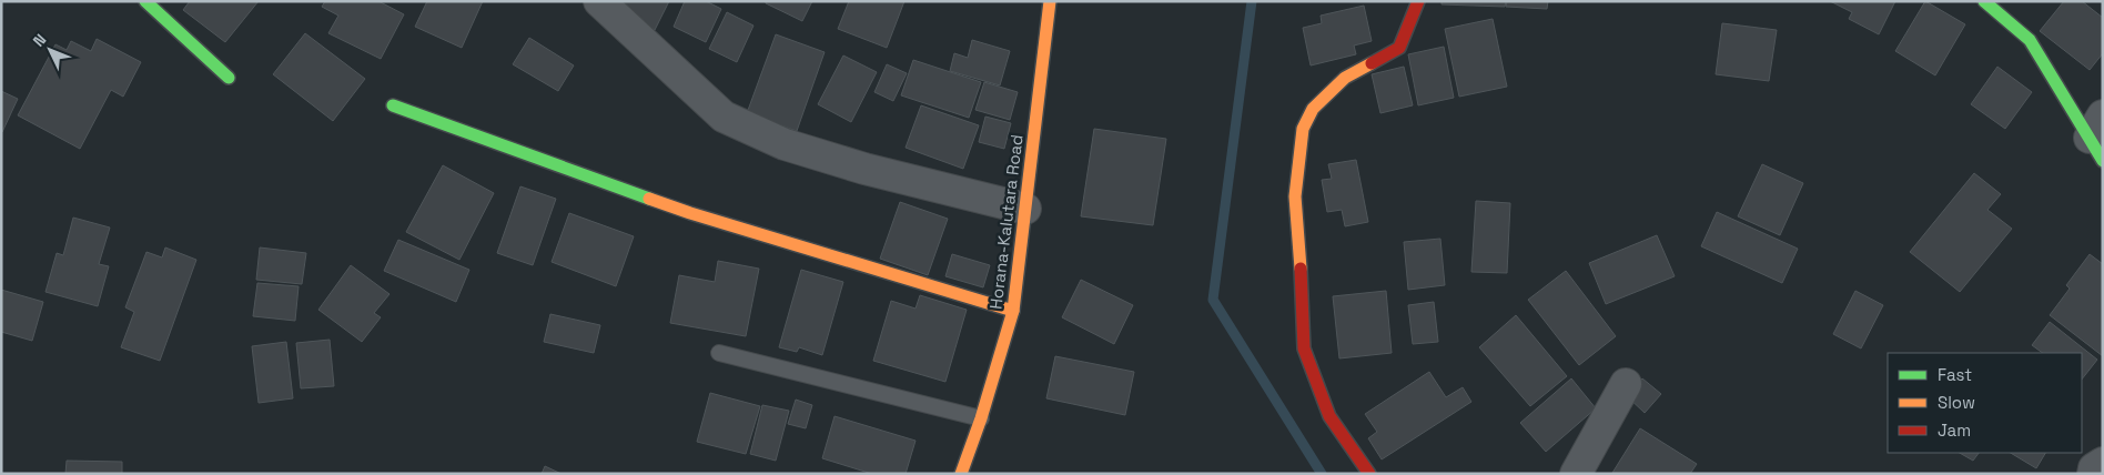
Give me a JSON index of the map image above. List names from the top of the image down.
{
  "streets": {
    "street": ["Horana-Kalutara Road"]
  },
  "legend": ["Fast", "Slow", "Jam"],
  "north": "top left"
}
